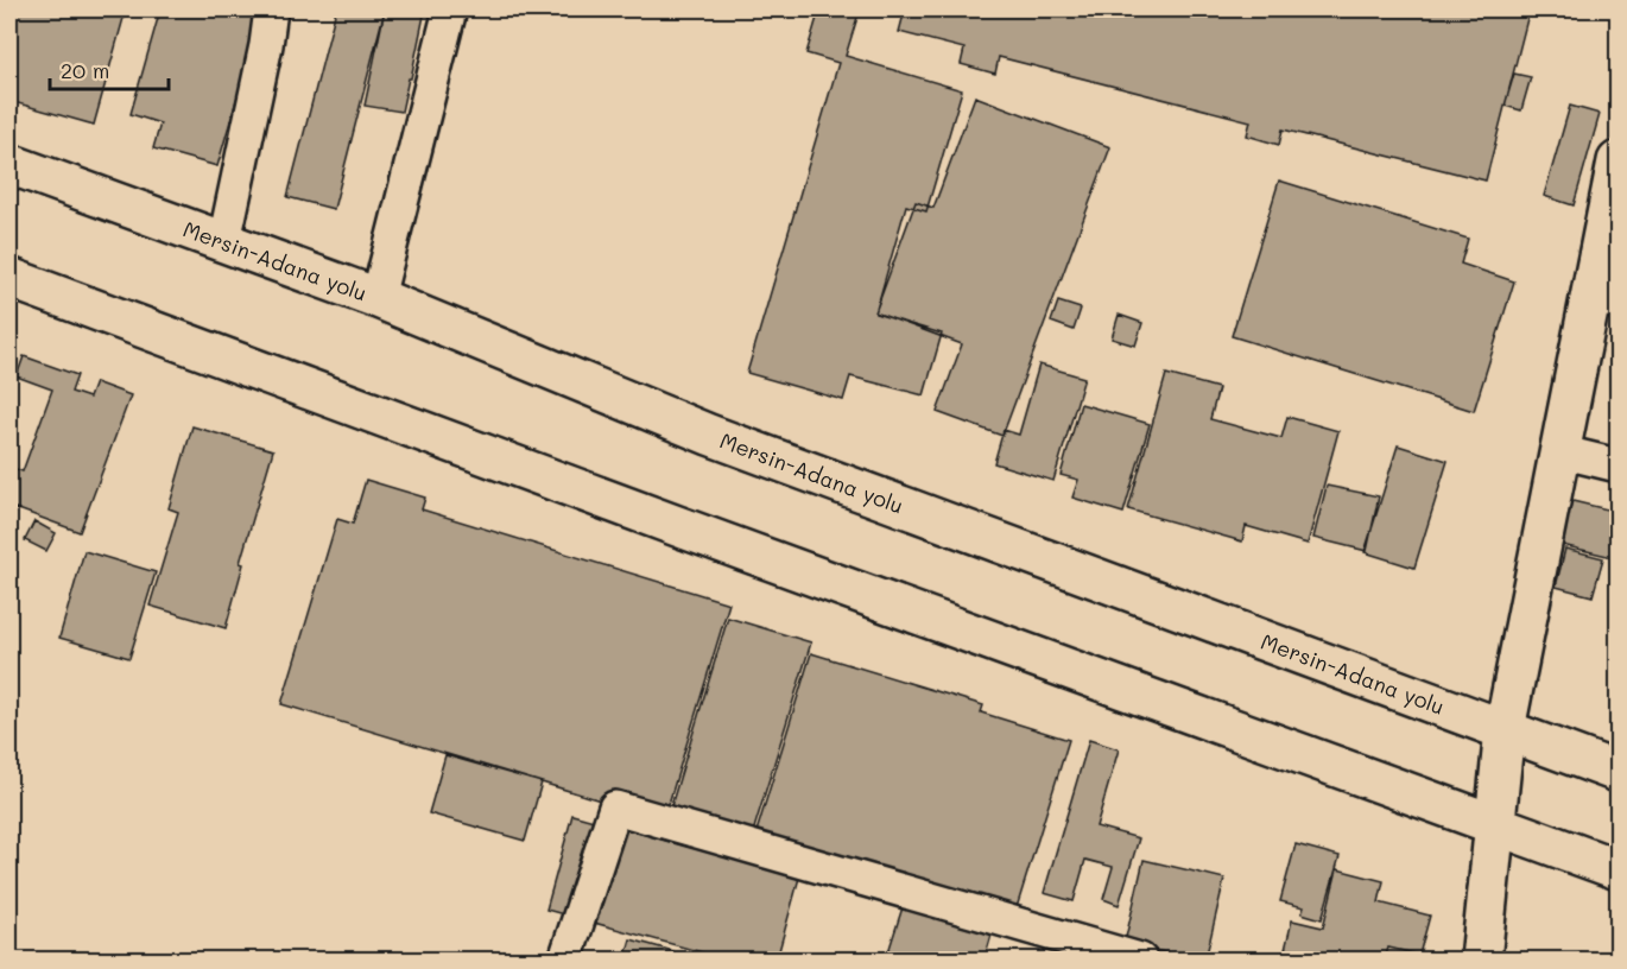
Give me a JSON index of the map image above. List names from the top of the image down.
{
  "streets": {
    "main road": ["Mersin-Adana yolu"]
  },
  "scale_bar": "20 m"
}
